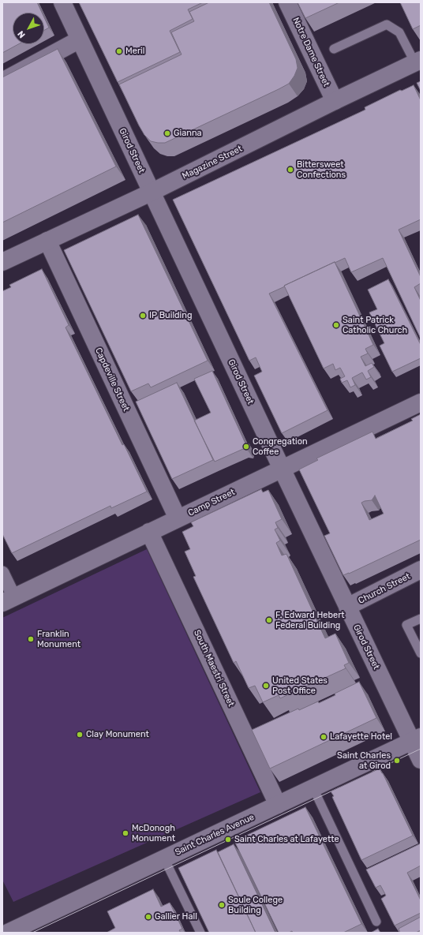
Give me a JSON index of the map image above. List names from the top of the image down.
{
  "streets": {
    "street": [
      "Notre Dame Street",
      "Girod Street",
      "Magazine Street",
      "Capdeville Street",
      "Camp Street",
      "Church Street",
      "South Maestri Street",
      "Saint Charles Avenue"
    ]
  },
  "crossings": [
    ["Notre Dame Street", "Magazine Street"],
    ["Girod Street", "Magazine Street"],
    ["Girod Street", "Camp Street"],
    ["Girod Street", "Church Street"],
    ["Girod Street", "Saint Charles Avenue"],
    ["Magazine Street", "Capdeville Street"],
    ["Capdeville Street", "Camp Street"],
    ["Camp Street", "South Maestri Street"],
    ["South Maestri Street", "Saint Charles Avenue"]
  ],
  "places": [
    "Meril",
    "Gianna",
    "Bittersweet Confections",
    "IP Building",
    "Saint Patrick Catholic Church",
    "Congregation Coffee",
    "F. Edward Hebert Federal Building",
    "Franklin Monument",
    "United States Post Office",
    "Clay Monument",
    "Lafayette Hotel",
    "Saint Charles at Girod",
    "McDonogh Monument",
    "Saint Charles at Lafayette",
    "Soule College Building",
    "Gallier Hall"
  ],
  "north": "bottom left"
}
